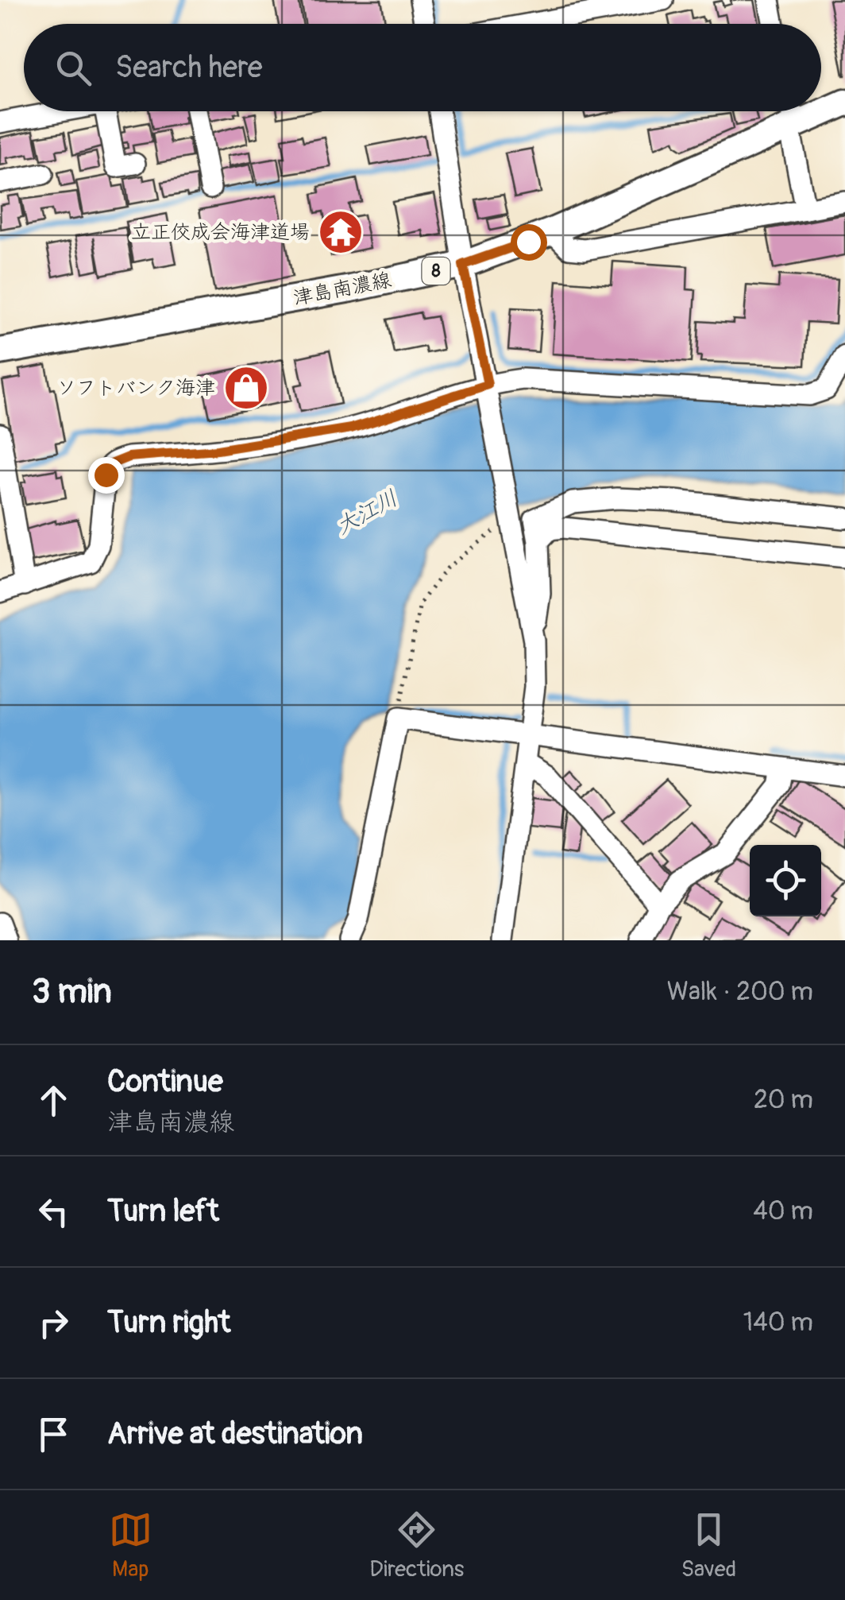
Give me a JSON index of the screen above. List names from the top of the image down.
{
  "streets": {
    "main road": ["8", "津島南濃線"]
  },
  "water": ["大江川"],
  "places": {
    "temple": ["立正佼成会海津道場"],
    "shop": ["ソフトバンク海津"]
  },
  "page": {
    "search": "Search here",
    "heading": ["3 min", "Walk · 200 m"],
    "list": [
      ["Continue", "津島南濃線", "20 m"],
      ["Turn left", "40 m"],
      ["Turn right", "140 m"],
      "Arrive at destination"
    ],
    "nav": ["Map", "Directions", "Saved"]
  }
}
